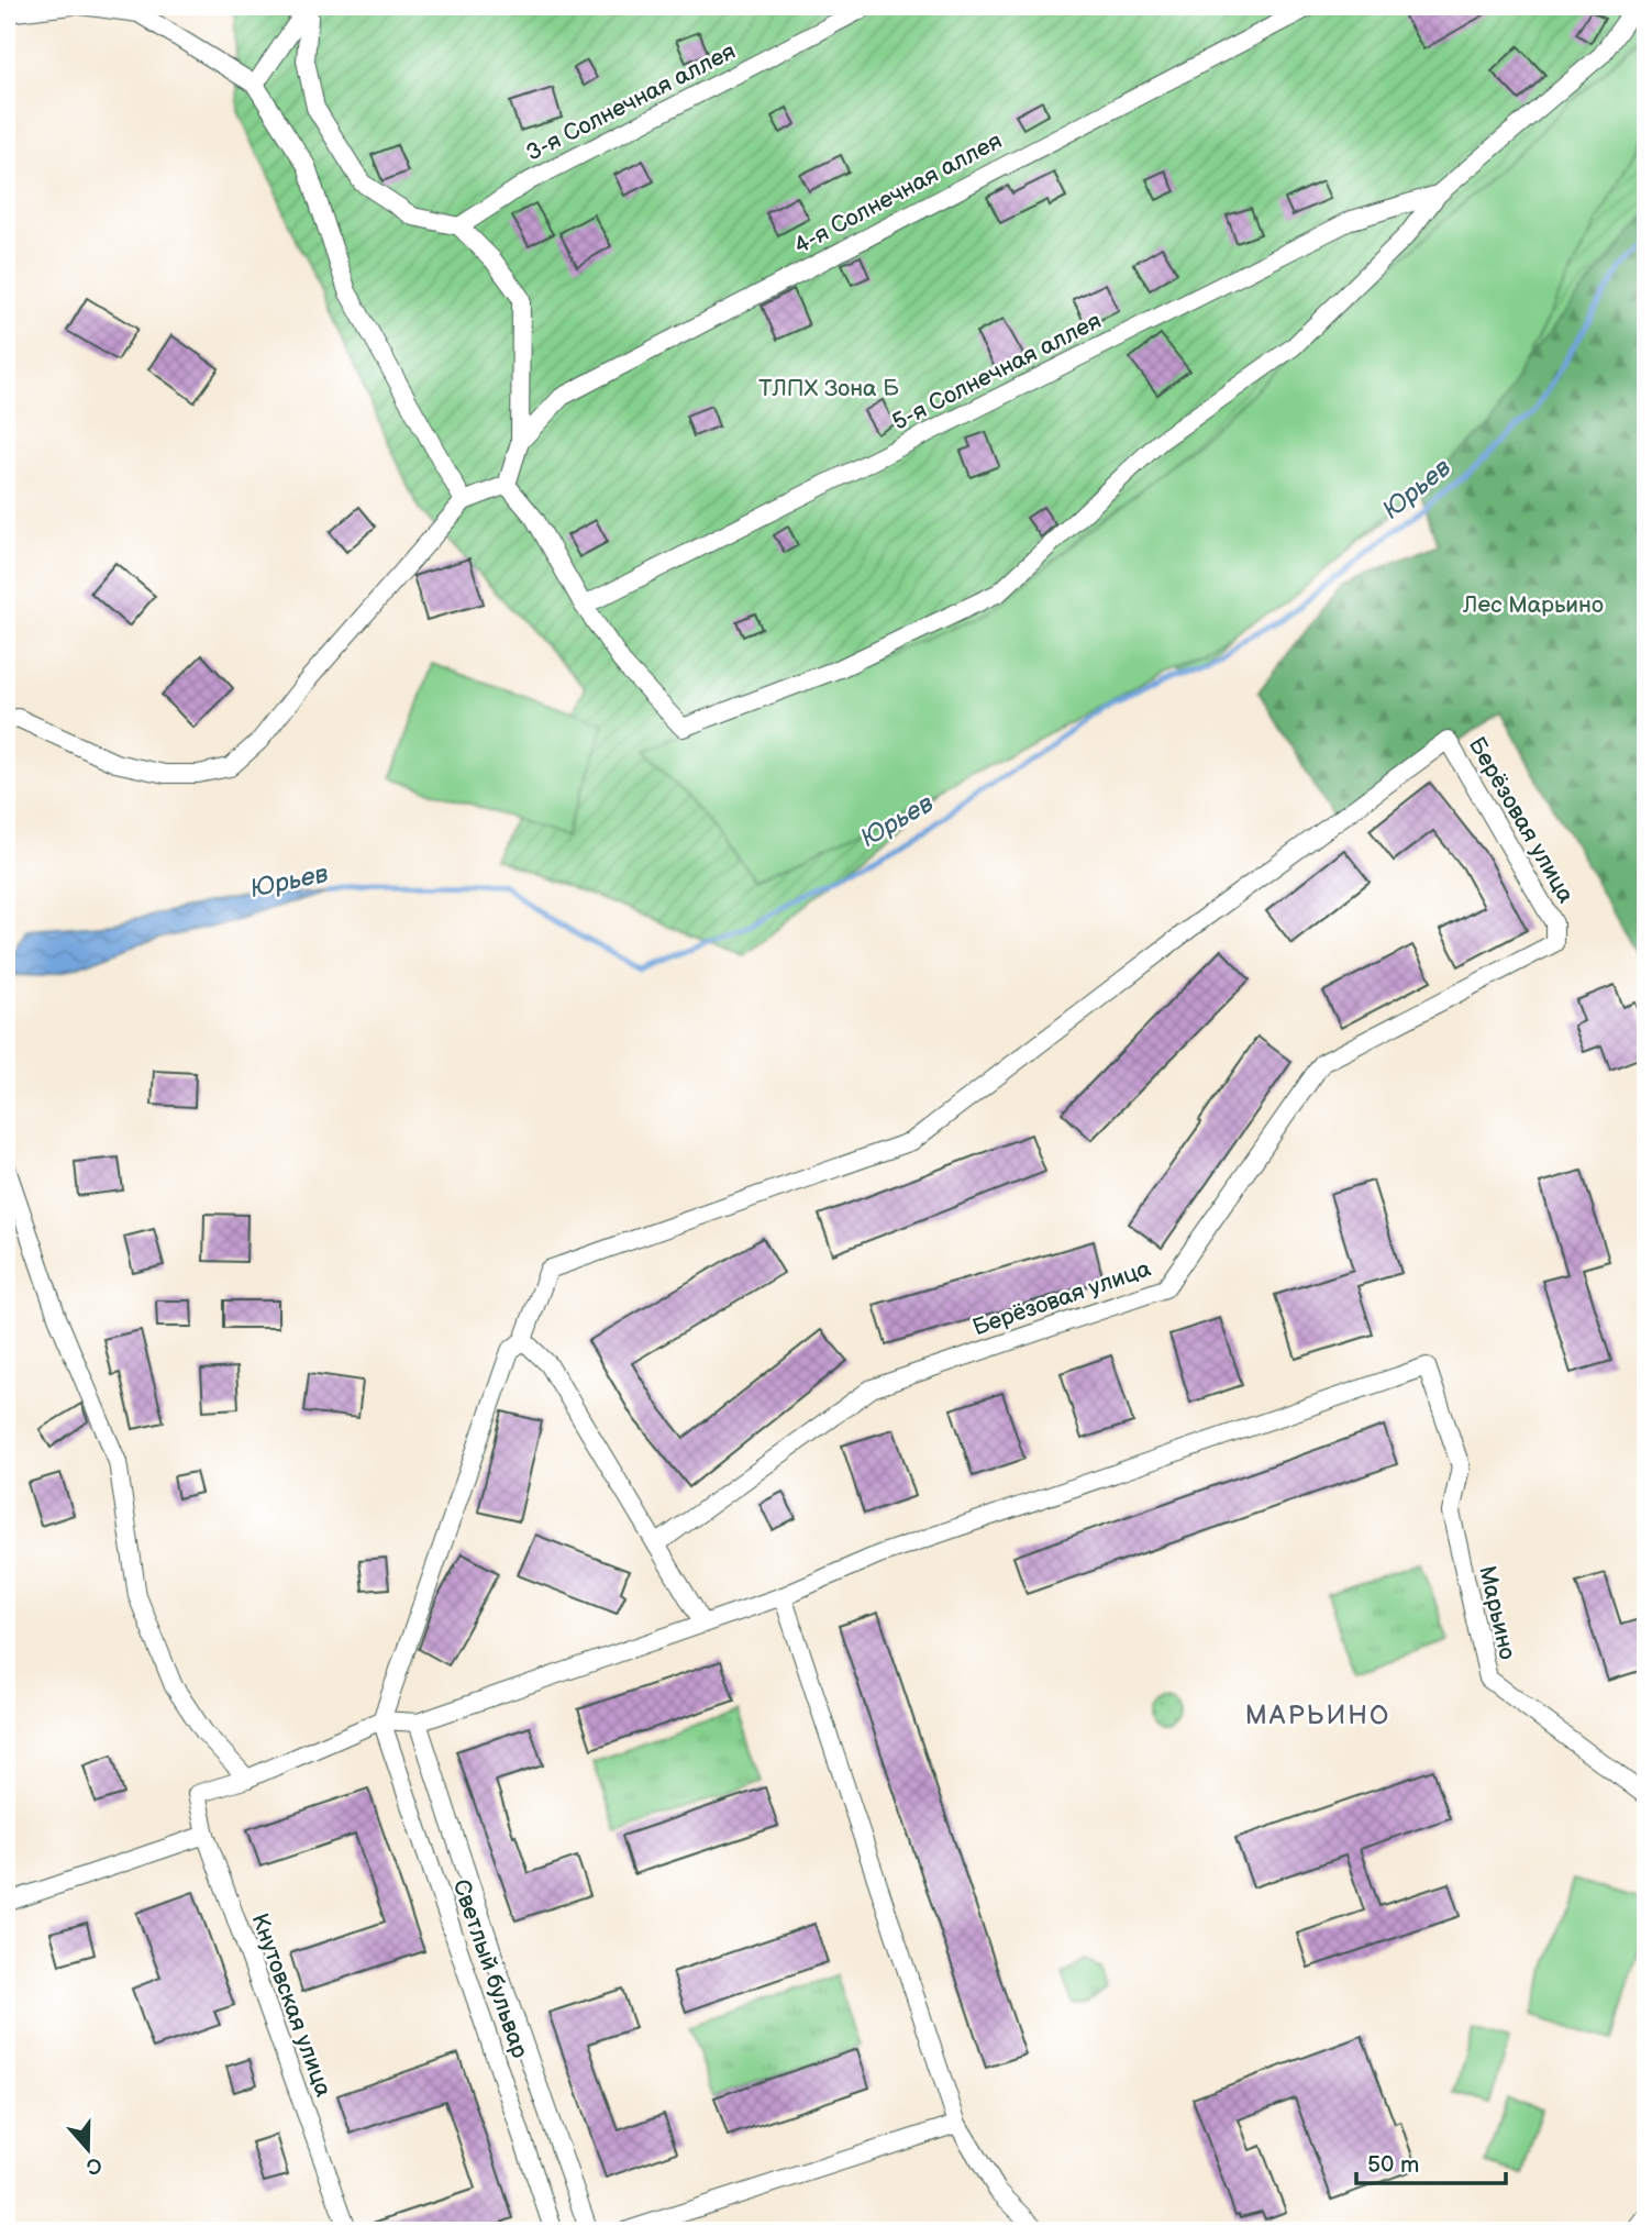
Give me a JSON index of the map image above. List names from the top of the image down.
{
  "streets": {
    "street": [
      "3-я Солнечная аллея",
      "4-я Солнечная аллея",
      "5-я Солнечная аллея",
      "Берёзовая улица",
      "Марьино",
      "Светлый бульвар",
      "Кнутовская улица"
    ]
  },
  "districts": ["МАРЬИНО"],
  "water": ["Юрьев"],
  "parks": ["ТЛПХ Зона Б", "Лес Марьино"],
  "scale_bar": "50 m",
  "north": "bottom"
}
